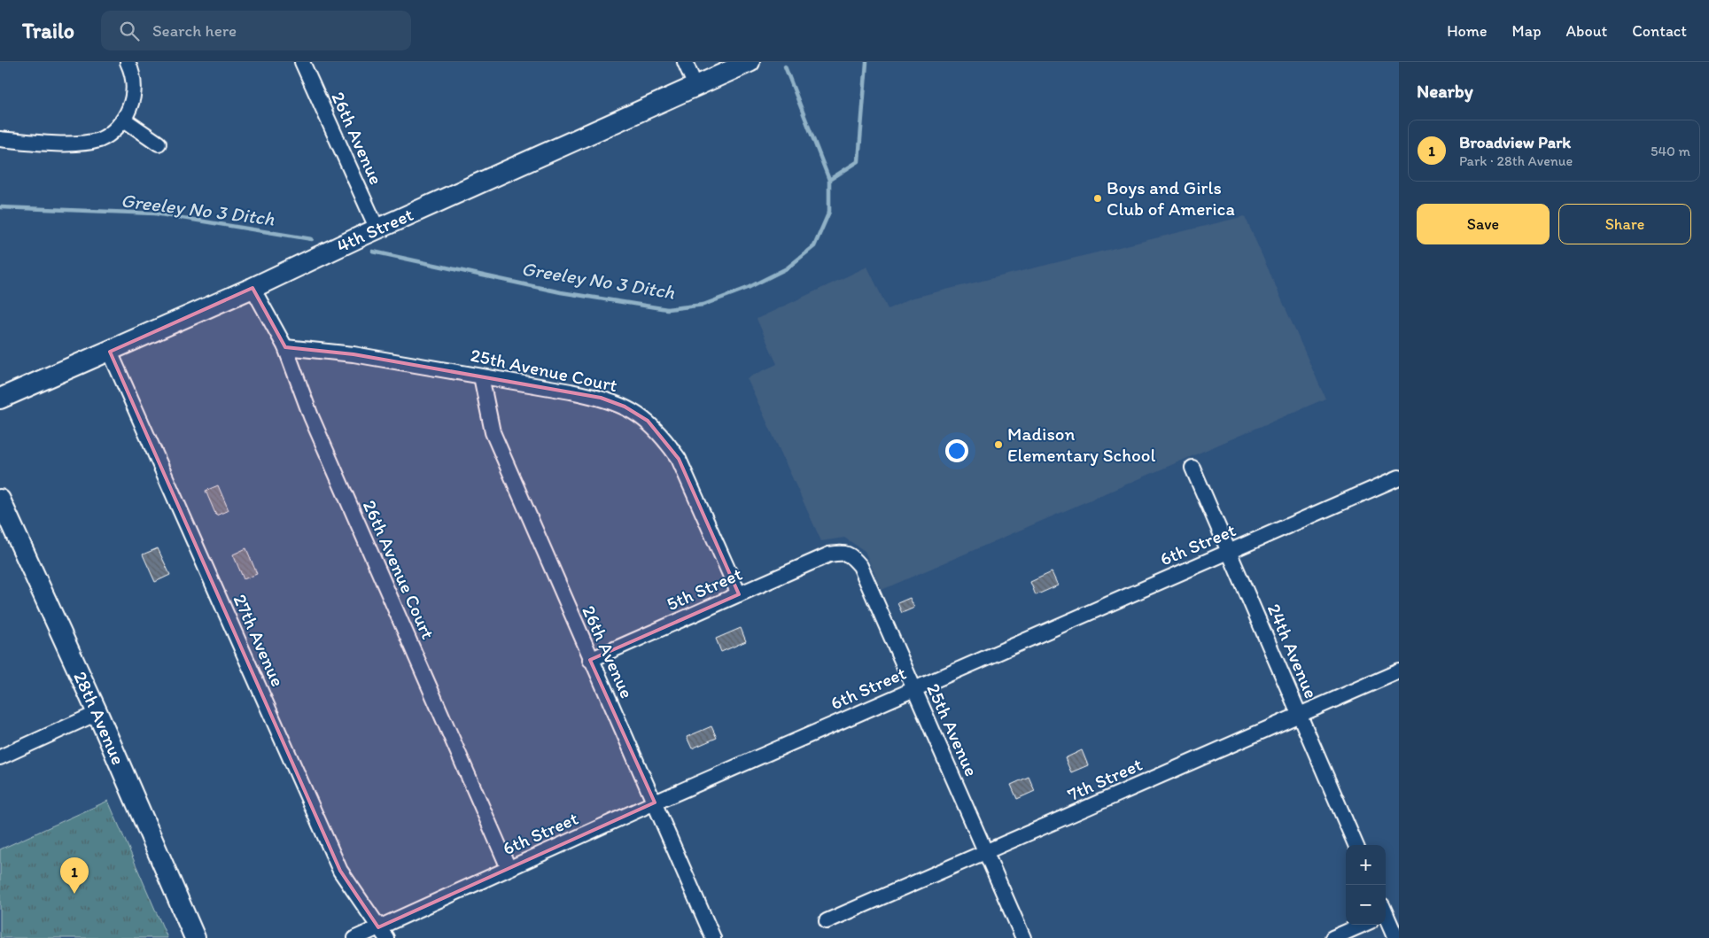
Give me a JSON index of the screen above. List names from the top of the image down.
{
  "streets": {
    "main road": ["4th Street", "28th Avenue"],
    "street": [
      "26th Avenue",
      "25th Avenue Court",
      "6th Street",
      "26th Avenue Court",
      "5th Street",
      "27th Avenue",
      "24th Avenue",
      "25th Avenue",
      "7th Street"
    ]
  },
  "crossings": [
    ["26th Avenue", "4th Street"],
    ["26th Avenue", "25th Avenue Court"],
    ["26th Avenue", "6th Street"],
    ["26th Avenue", "5th Street"],
    ["4th Street", "26th Avenue Court"],
    ["4th Street", "27th Avenue"],
    ["25th Avenue Court", "26th Avenue Court"],
    ["25th Avenue Court", "5th Street"],
    ["6th Street", "26th Avenue Court"],
    ["6th Street", "27th Avenue"],
    ["6th Street", "24th Avenue"],
    ["6th Street", "25th Avenue"],
    ["5th Street", "25th Avenue"],
    ["24th Avenue", "7th Street"],
    ["25th Avenue", "7th Street"]
  ],
  "water": ["Greeley No 3 Ditch"],
  "places": ["Boys and Girls Club of America", "Madison Elementary School"],
  "page": {
    "header": "Trailo",
    "search": "Search here",
    "nav": [
      "Home",
      "Map",
      "About",
      "Contact"
    ],
    "heading": "Nearby",
    "list": [
      {
        "mark": "1",
        "name": "Broadview Park",
        "note": "Park · 28th Avenue",
        "value": "540 m"
      }
    ],
    "buttons": ["Save", "Share"],
    "map_buttons": ["+", "−"],
    "pins": "1"
  }
}
